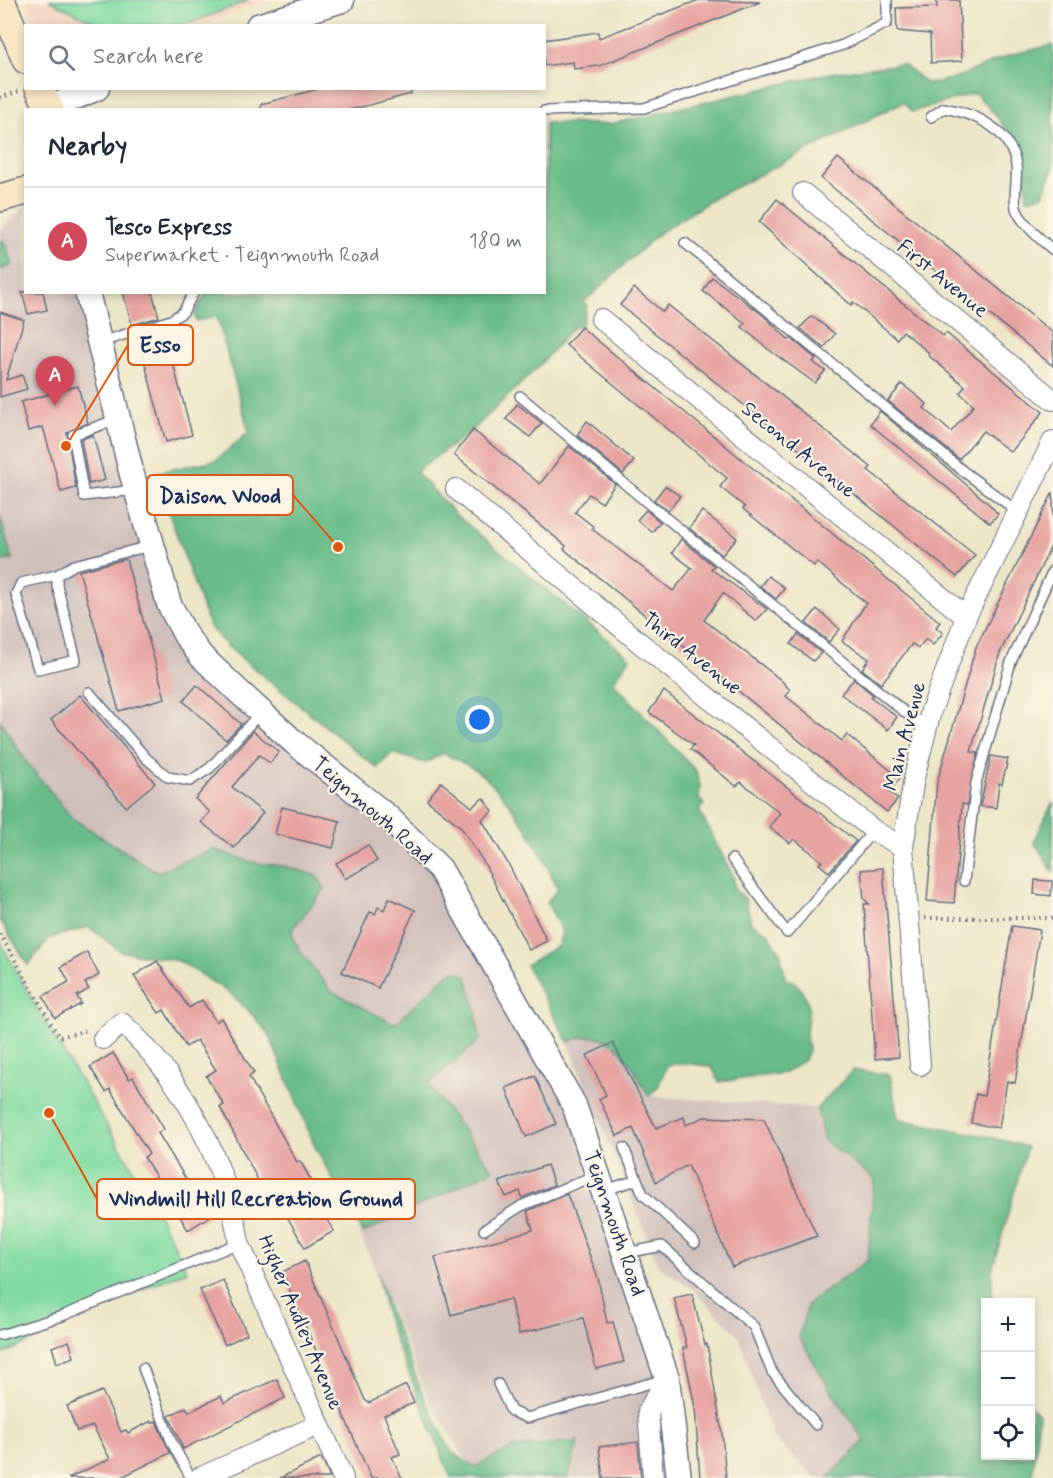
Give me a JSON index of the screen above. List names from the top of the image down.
{
  "streets": {
    "street": [
      "First Avenue",
      "Second Avenue",
      "Third Avenue",
      "Main Avenue",
      "Teignmouth Road",
      "Higher Audley Avenue"
    ]
  },
  "crossings": [
    ["Second Avenue", "Main Avenue"],
    ["Third Avenue", "Main Avenue"]
  ],
  "places": ["Esso", "Daison Wood", "Windmill Hill Recreation Ground"],
  "page": {
    "search": "Search here",
    "heading": "Nearby",
    "list": [
      {
        "mark": "A",
        "name": "Tesco Express",
        "note": "Supermarket · Teignmouth Road",
        "value": "180 m"
      }
    ],
    "pins": "A",
    "map_buttons": ["+", "−"]
  }
}
